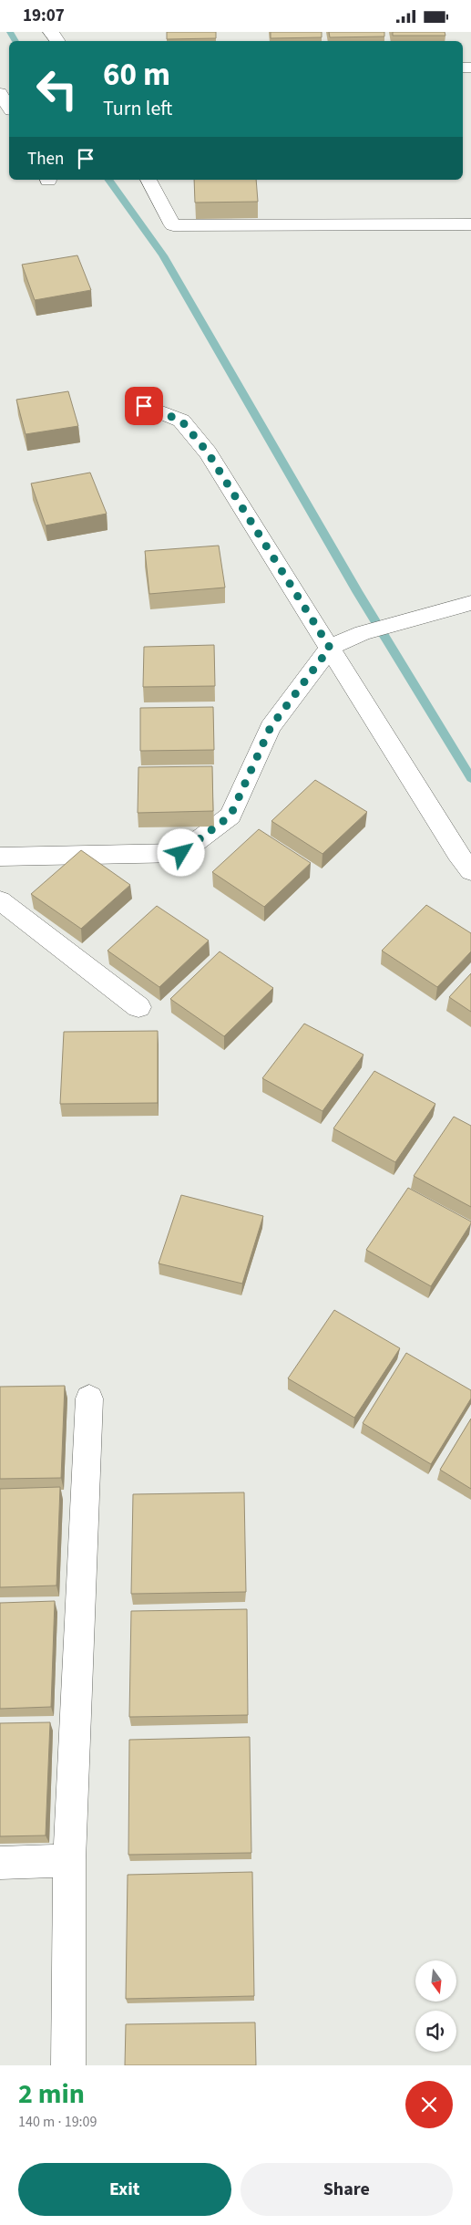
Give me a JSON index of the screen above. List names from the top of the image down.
{
  "north": "bottom",
  "page": {
    "status": "19:07",
    "turn": ["60 m", "Turn left"],
    "then": "Then",
    "heading": ["2 min", "140 m · 19:09"],
    "buttons": ["Exit", "Share"]
  }
}
